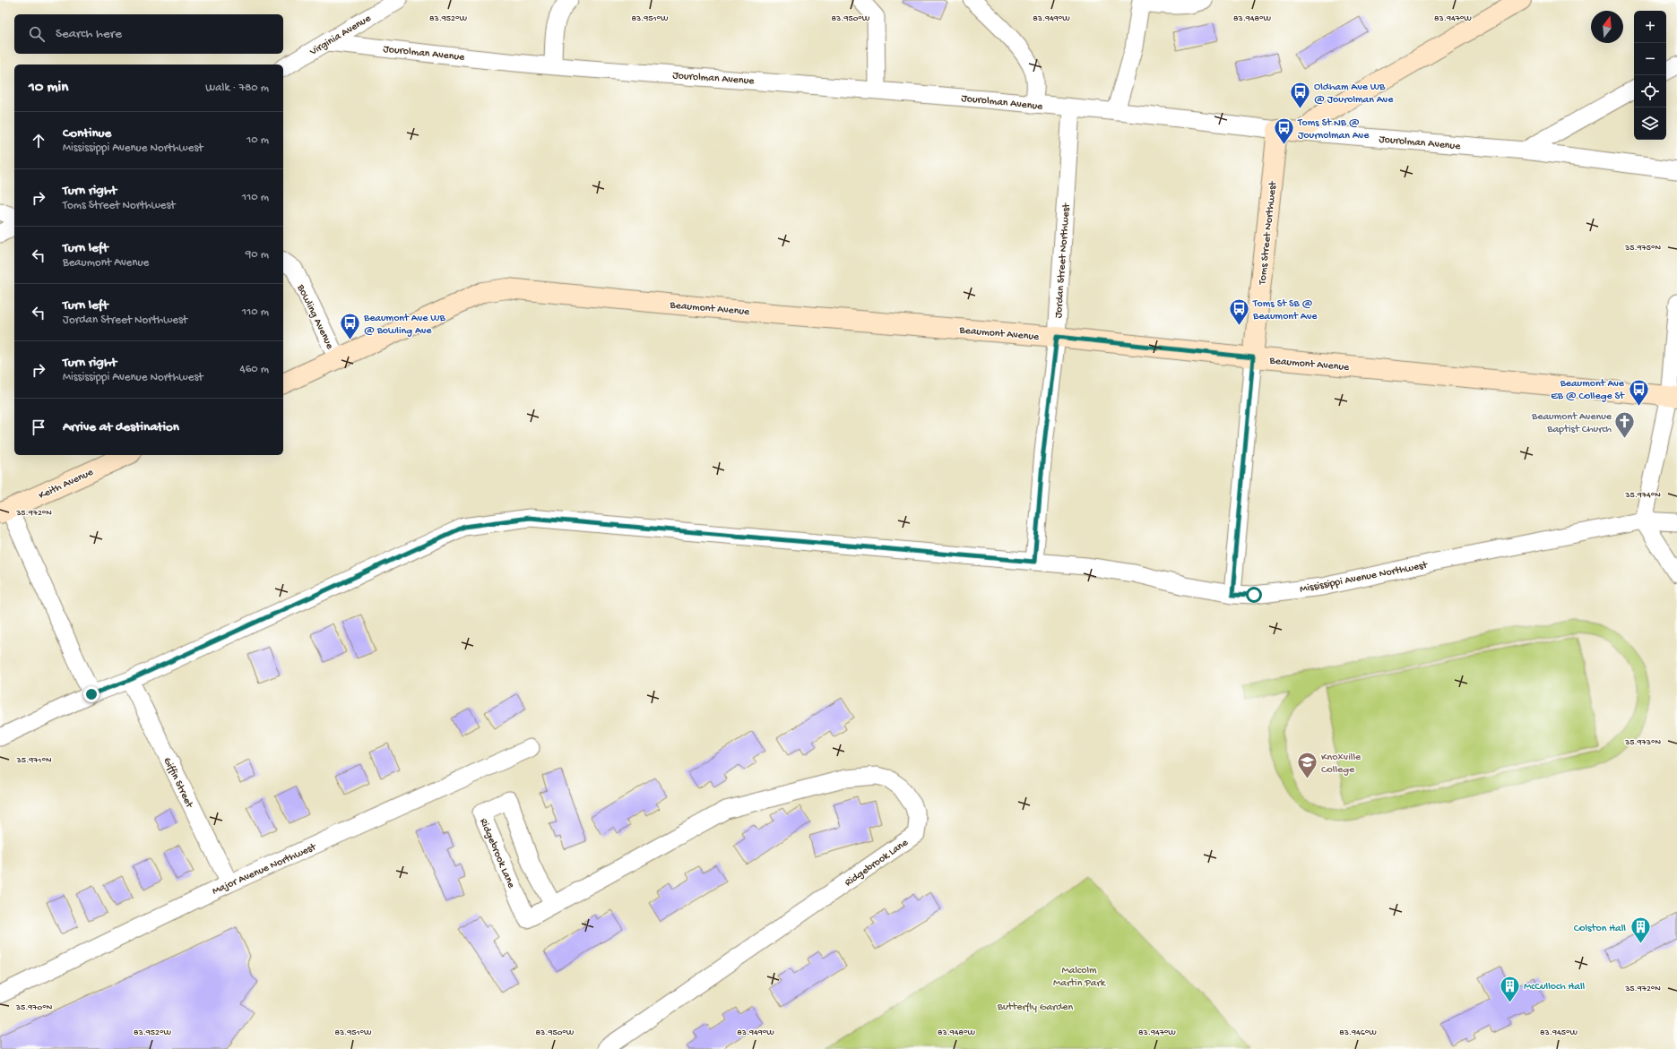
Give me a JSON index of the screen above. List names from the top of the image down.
{
  "streets": {
    "street": [
      "Virginia Avenue",
      "Jourolman Avenue",
      "Toms Street Northwest",
      "Jordan Street Northwest",
      "Beaumont Avenue",
      "Bowling Avenue",
      "Keith Avenue",
      "Mississippi Avenue Northwest",
      "Giffin Street",
      "Ridgebrook Lane",
      "Major Avenue Northwest"
    ]
  },
  "crossings": [
    ["Virginia Avenue", "Jourolman Avenue"],
    ["Jourolman Avenue", "Toms Street Northwest"],
    ["Jourolman Avenue", "Jordan Street Northwest"],
    ["Toms Street Northwest", "Beaumont Avenue"],
    ["Toms Street Northwest", "Mississippi Avenue Northwest"],
    ["Jordan Street Northwest", "Beaumont Avenue"],
    ["Jordan Street Northwest", "Mississippi Avenue Northwest"],
    ["Beaumont Avenue", "Bowling Avenue"],
    ["Mississippi Avenue Northwest", "Giffin Street"],
    ["Giffin Street", "Major Avenue Northwest"]
  ],
  "parks": ["Malcolm Martin Park", "Butterfly Garden"],
  "places": {
    "bus stop": [
      "Oldham Ave WB @ Jourolman Ave",
      "Toms St NB @ Journolman Ave",
      "Toms St SB @ Beaumont Ave",
      "Beaumont Ave WB @ Bowling Ave",
      "Beaumont Ave EB @ College St"
    ],
    "church": ["Beaumont Avenue Baptist Church"],
    "school or university": ["Knoxville College"],
    "building": ["Colston Hall", "McCulloch Hall"]
  },
  "north": "top",
  "page": {
    "map_buttons": ["+", "−"],
    "search": "Search here",
    "heading": ["10 min", "Walk · 780 m"],
    "list": [
      ["Continue", "Mississippi Avenue Northwest", "10 m"],
      ["Turn right", "Toms Street Northwest", "110 m"],
      ["Turn left", "Beaumont Avenue", "90 m"],
      ["Turn left", "Jordan Street Northwest", "110 m"],
      ["Turn right", "Mississippi Avenue Northwest", "460 m"],
      "Arrive at destination"
    ]
  },
  "coordinates": [
    "83.952°W",
    "83.951°W",
    "83.950°W",
    "83.949°W",
    "83.948°W",
    "83.947°W",
    "35.975°N",
    "35.974°N",
    "35.972°N",
    "35.973°N",
    "35.971°N",
    "35.970°N",
    "83.946°W",
    "83.945°W"
  ]
}
